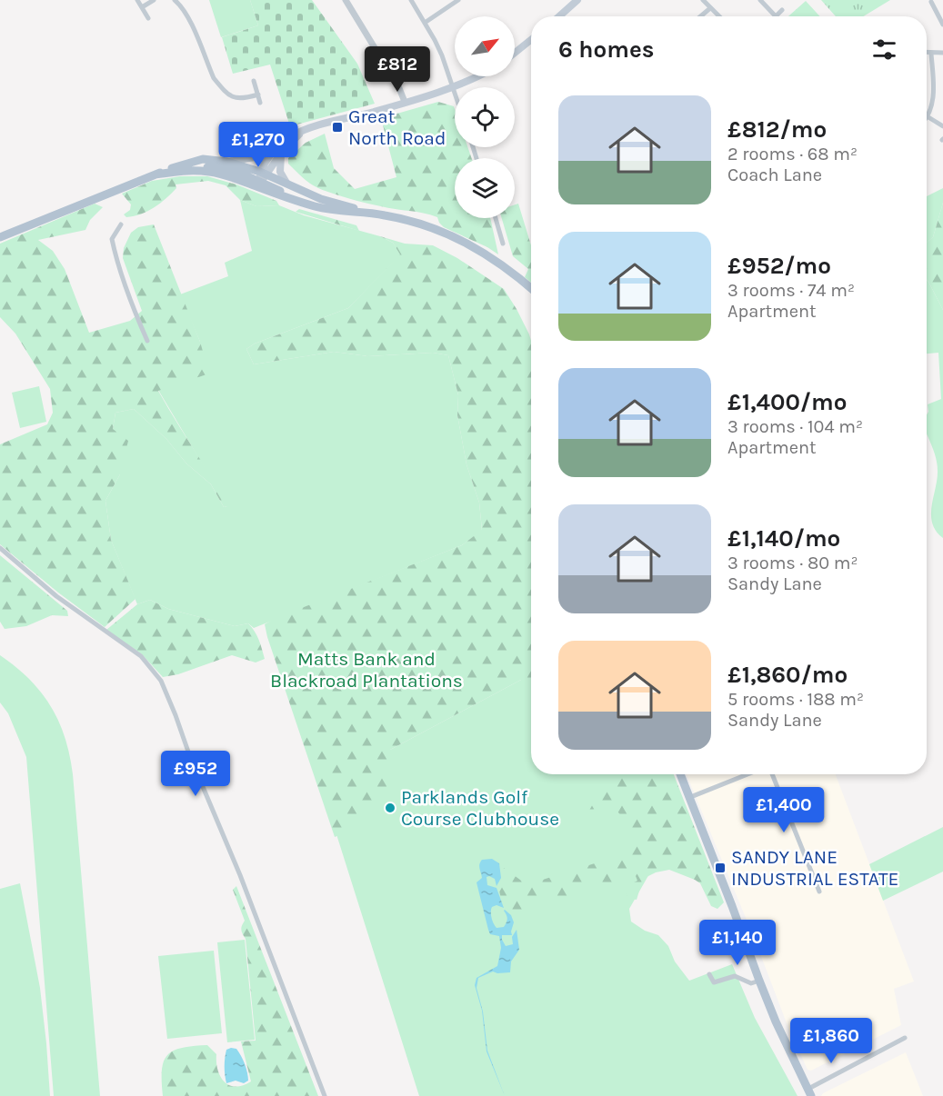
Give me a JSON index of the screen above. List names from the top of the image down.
{
  "parks": ["Matts Bank and Blackroad Plantations"],
  "places": {
    "transit": ["Great North Road", "SANDY LANE INDUSTRIAL ESTATE"],
    "other": ["Parklands Golf Course Clubhouse"]
  },
  "north": "top right",
  "page": {
    "heading": "6 homes",
    "price": [
      "£812",
      "£1,270",
      "£952",
      "£1,400",
      "£1,140",
      "£1,860"
    ],
    "list": [
      {
        "name": "£812/mo",
        "note": "2 rooms · 68 m² · Coach Lane"
      },
      {
        "name": "£952/mo",
        "note": "3 rooms · 74 m² · Apartment"
      },
      {
        "name": "£1,400/mo",
        "note": "3 rooms · 104 m² · Apartment"
      },
      {
        "name": "£1,140/mo",
        "note": "3 rooms · 80 m² · Sandy Lane"
      },
      {
        "name": "£1,860/mo",
        "note": "5 rooms · 188 m² · Sandy Lane"
      }
    ]
  }
}
